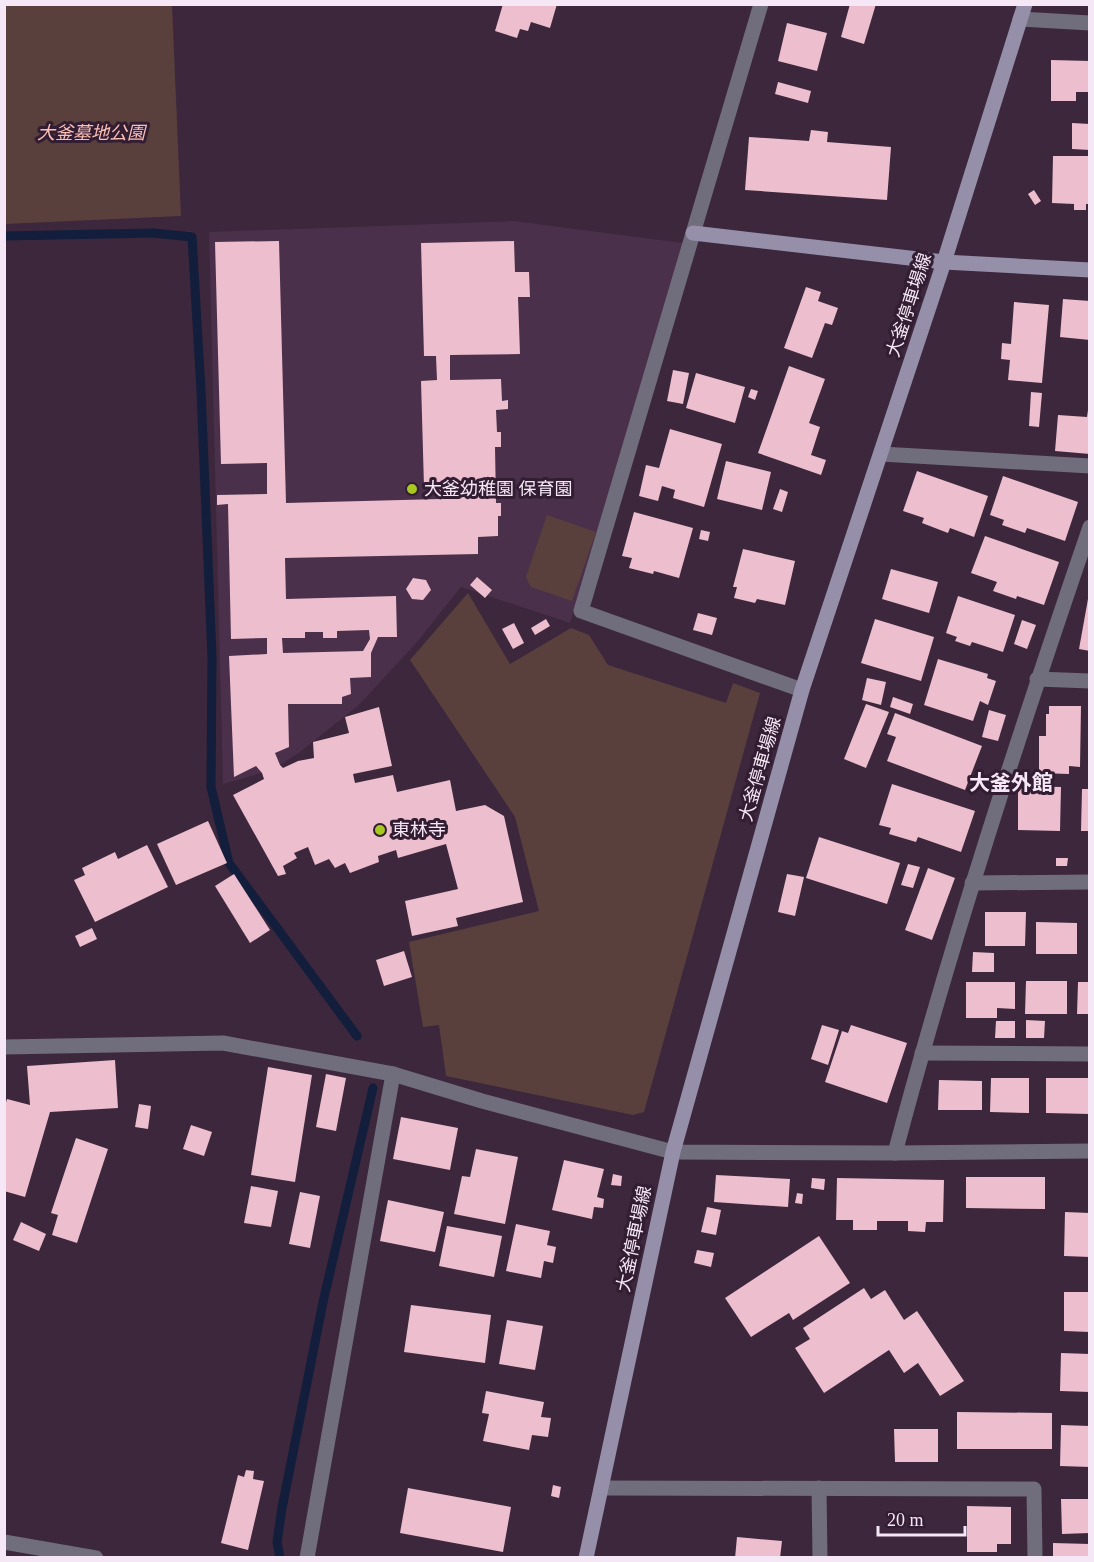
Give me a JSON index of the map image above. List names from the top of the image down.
{
  "streets": {
    "main road": ["大釜停車場線"]
  },
  "districts": ["大釜外館"],
  "parks": ["大釜墓地公園"],
  "places": ["大釜幼稚園 保育園", "東林寺"],
  "scale_bar": "20 m"
}
